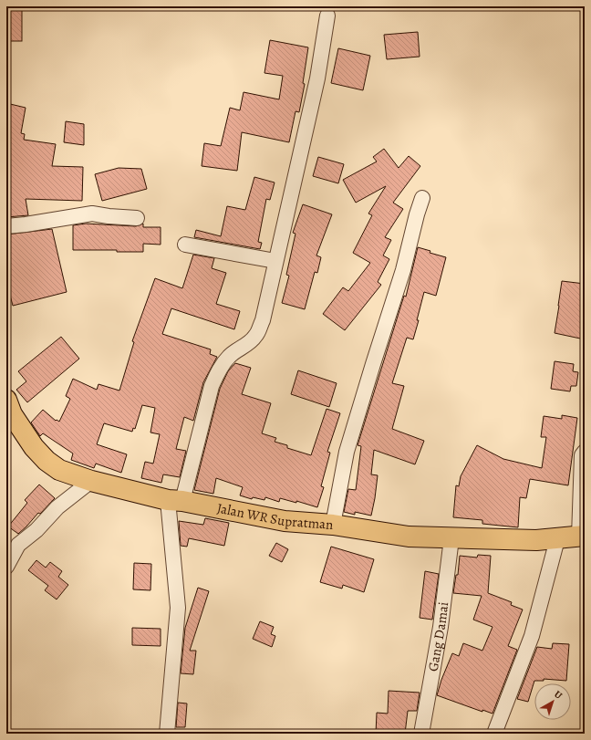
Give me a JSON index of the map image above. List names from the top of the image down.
{
  "streets": {
    "highway": ["Jalan WR Supratman"],
    "street": ["Gang Damai"]
  },
  "crossings": [
    ["Jalan WR Supratman", "Gang Damai"]
  ],
  "north": "top right"
}
